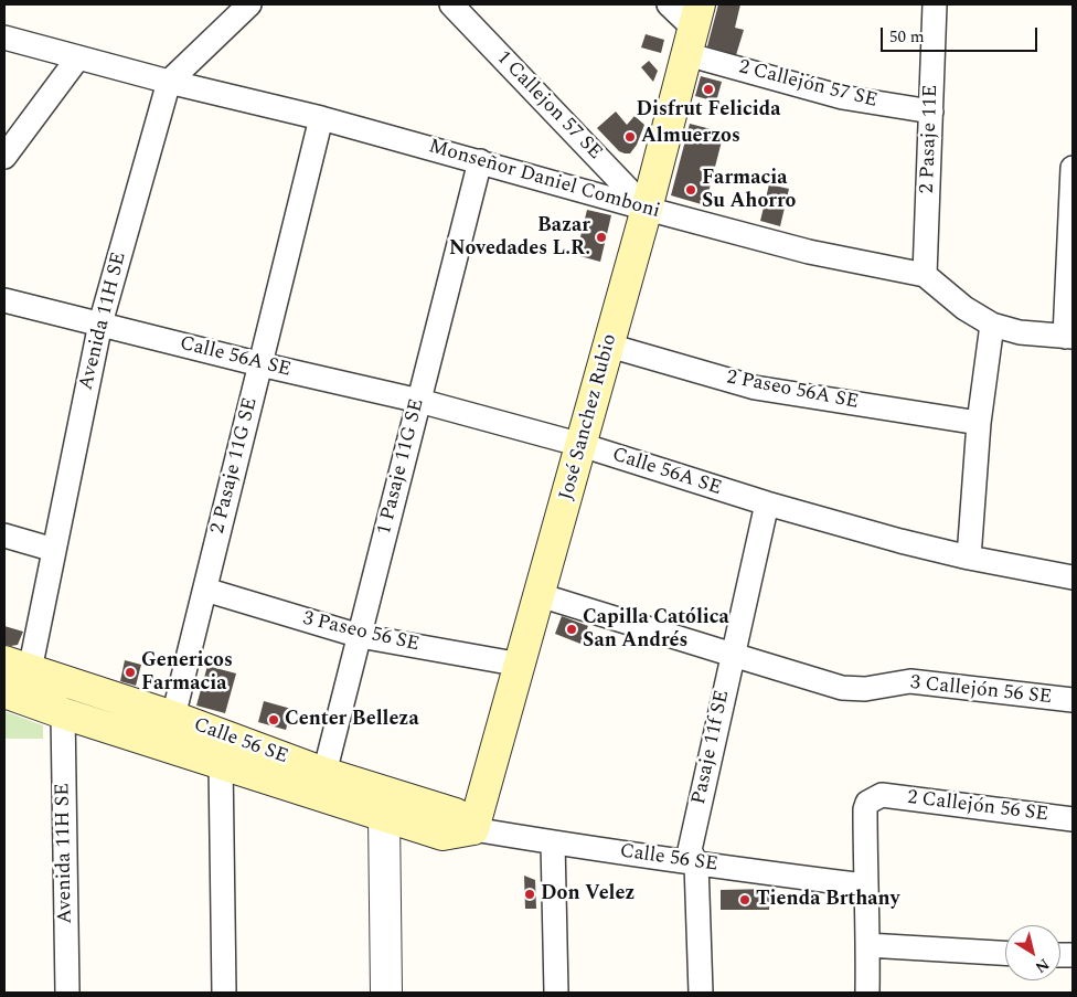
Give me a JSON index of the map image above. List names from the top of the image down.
{
  "streets": {
    "main road": ["José Sanchez Rubio", "Calle 56 SE"],
    "street": [
      "2 Callejón 57 SE",
      "1 Callejon 57 SE",
      "2 Pasaje 11E",
      "Monseñor Daniel Comboni",
      "Avenida 11H SE",
      "Calle 56A SE",
      "2 Paseo 56A SE",
      "2 Pasaje 11G SE",
      "1 Pasaje 11G SE",
      "3 Paseo 56 SE",
      "3 Callejón 56 SE",
      "Pasaje 11f SE",
      "2 Callejón 56 SE"
    ]
  },
  "crossings": [
    ["2 Callejón 57 SE", "2 Pasaje 11E"],
    ["2 Callejón 57 SE", "José Sanchez Rubio"],
    ["1 Callejon 57 SE", "Monseñor Daniel Comboni"],
    ["1 Callejon 57 SE", "José Sanchez Rubio"],
    ["2 Pasaje 11E", "Monseñor Daniel Comboni"],
    ["Monseñor Daniel Comboni", "Avenida 11H SE"],
    ["Monseñor Daniel Comboni", "José Sanchez Rubio"],
    ["Monseñor Daniel Comboni", "2 Pasaje 11G SE"],
    ["Monseñor Daniel Comboni", "1 Pasaje 11G SE"],
    ["Avenida 11H SE", "Calle 56A SE"],
    ["Avenida 11H SE", "Calle 56 SE"],
    ["Calle 56A SE", "José Sanchez Rubio"],
    ["Calle 56A SE", "2 Pasaje 11G SE"],
    ["Calle 56A SE", "1 Pasaje 11G SE"],
    ["Calle 56A SE", "Pasaje 11f SE"],
    ["2 Paseo 56A SE", "José Sanchez Rubio"],
    ["José Sanchez Rubio", "3 Paseo 56 SE"],
    ["José Sanchez Rubio", "3 Callejón 56 SE"],
    ["José Sanchez Rubio", "Calle 56 SE"],
    ["2 Pasaje 11G SE", "3 Paseo 56 SE"],
    ["2 Pasaje 11G SE", "Calle 56 SE"],
    ["1 Pasaje 11G SE", "3 Paseo 56 SE"],
    ["1 Pasaje 11G SE", "Calle 56 SE"],
    ["3 Callejón 56 SE", "Pasaje 11f SE"],
    ["Calle 56 SE", "Pasaje 11f SE"],
    ["Calle 56 SE", "2 Callejón 56 SE"]
  ],
  "places": [
    "Disfrut Felicida",
    "Almuerzos",
    "Farmacia Su Ahorro",
    "Bazar Novedades L.R.",
    "Capilla Católica San Andrés",
    "Genericos Farmacia",
    "Center Belleza",
    "Don Velez",
    "Tienda Brthany"
  ],
  "scale_bar": "50 m",
  "north": "bottom right"
}
